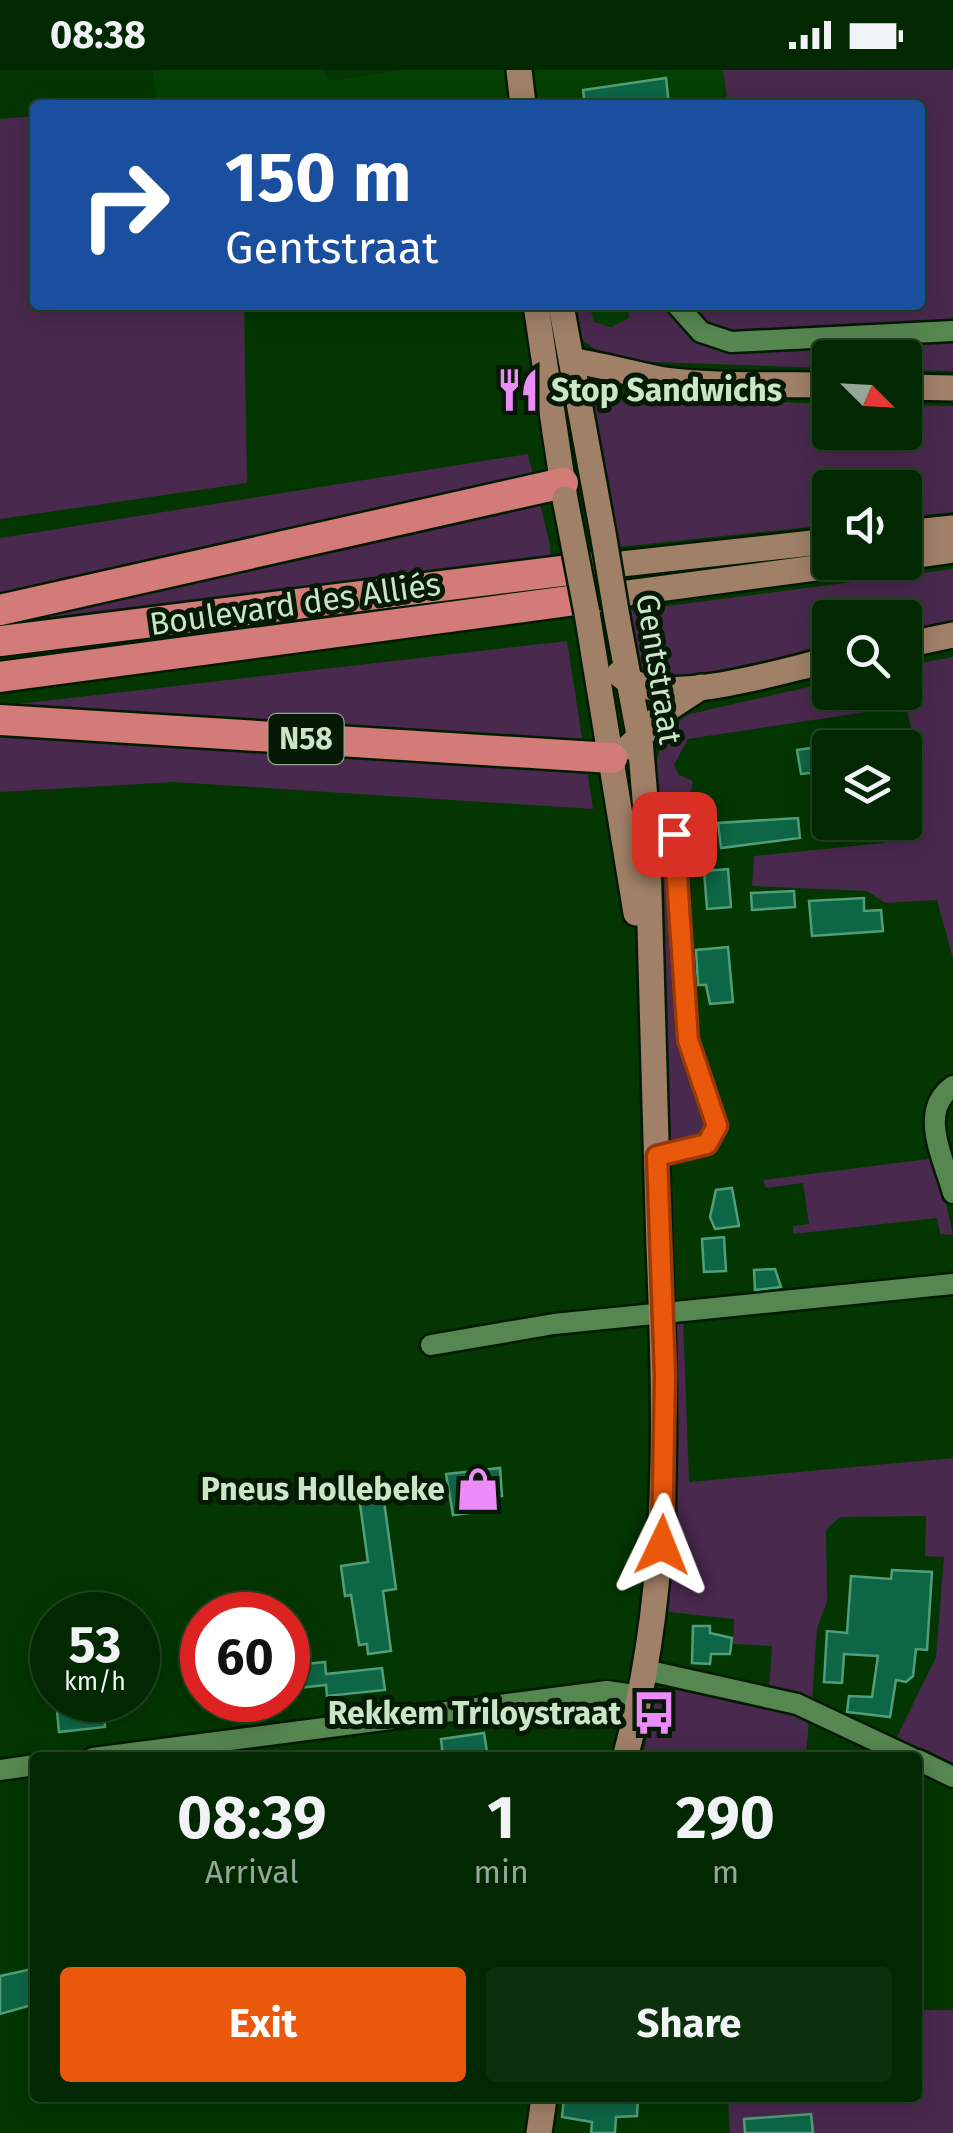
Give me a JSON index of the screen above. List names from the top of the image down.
{
  "streets": {
    "highway": ["Boulevard des Alliés", "N58"],
    "main road": ["Gentstraat"]
  },
  "places": {
    "restaurant": ["Stop Sandwichs"],
    "shop": ["Pneus Hollebeke"],
    "bus stop": ["Rekkem Triloystraat"]
  },
  "north": "bottom right",
  "page": {
    "status": "08:38",
    "turn": ["150 m", "Gentstraat"],
    "speed": "53 km/h",
    "limit": "60",
    "eta": [
      "08:39",
      "Arrival",
      "1",
      "min",
      "290",
      "m"
    ],
    "buttons": ["Exit", "Share"]
  }
}
